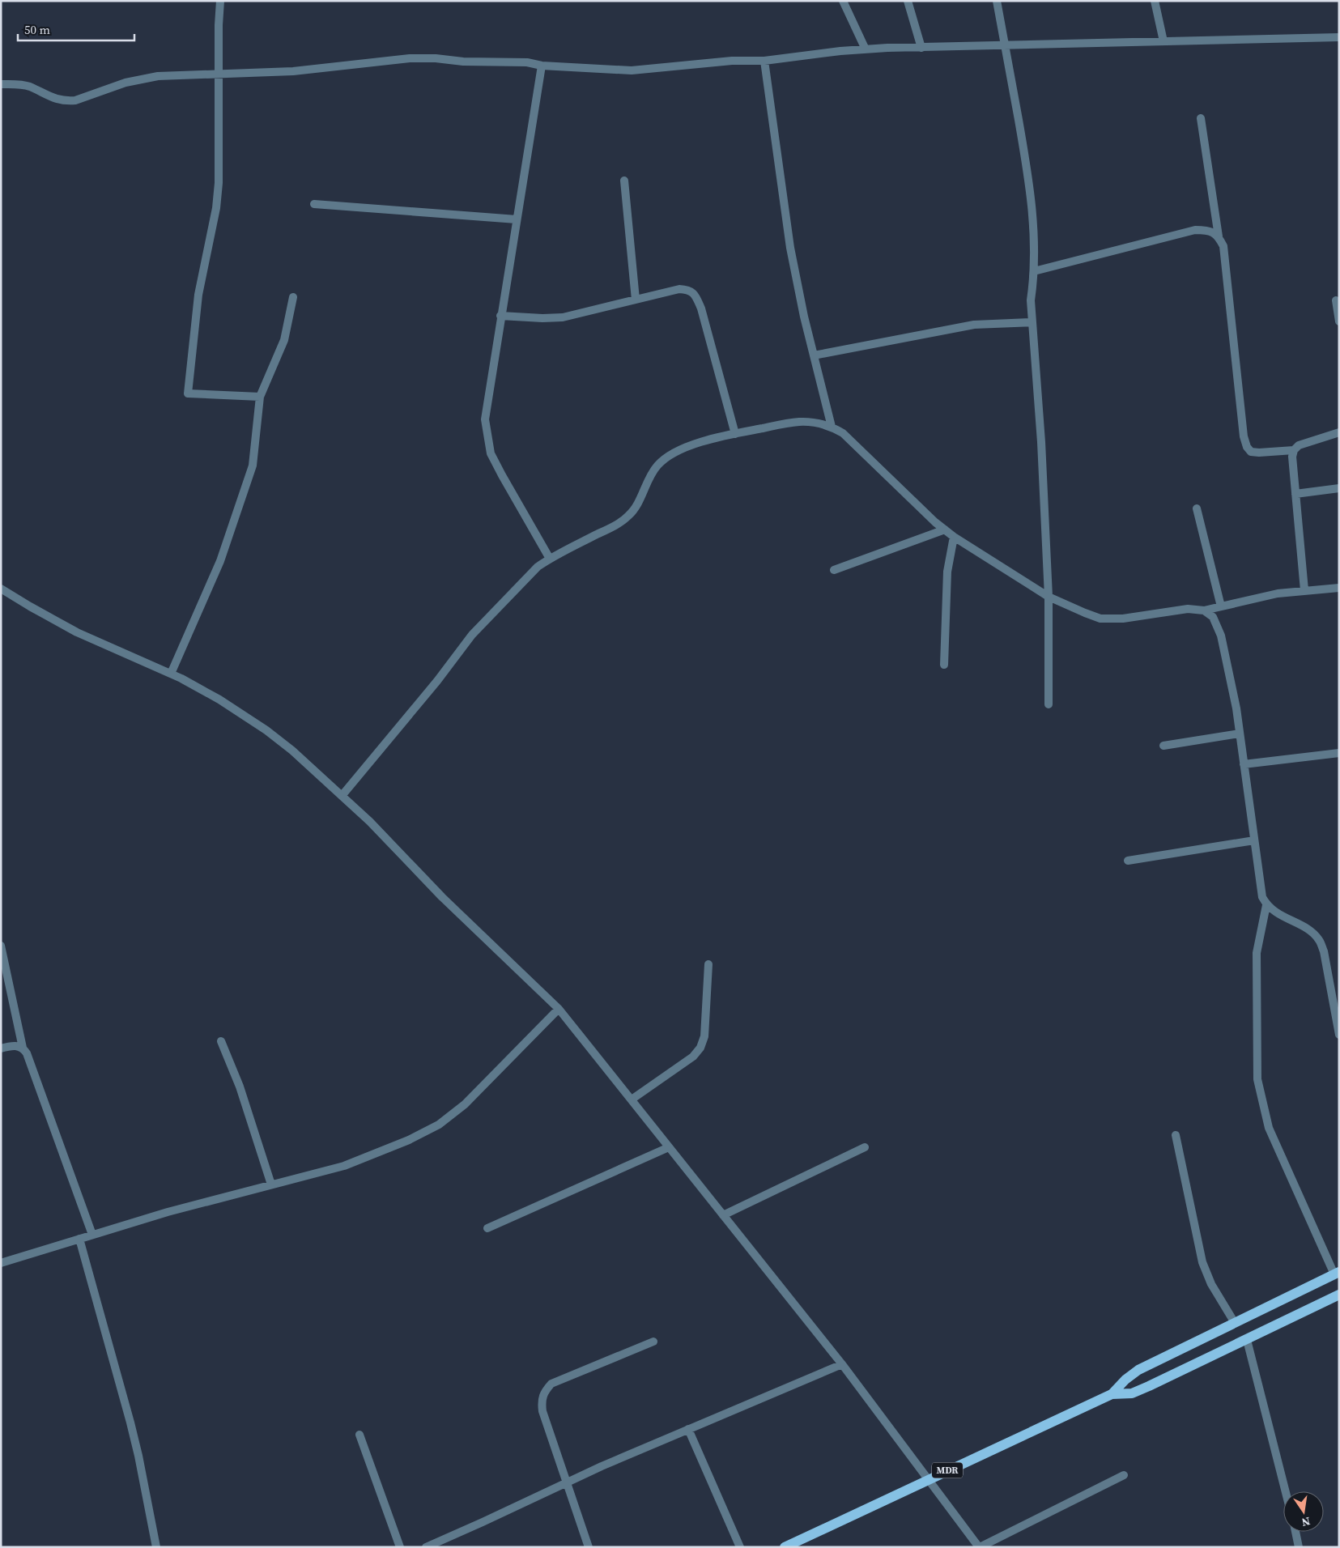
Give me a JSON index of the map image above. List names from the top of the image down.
{
  "streets": {
    "main road": ["MDR"]
  },
  "scale_bar": "50 m",
  "north": "bottom"
}
